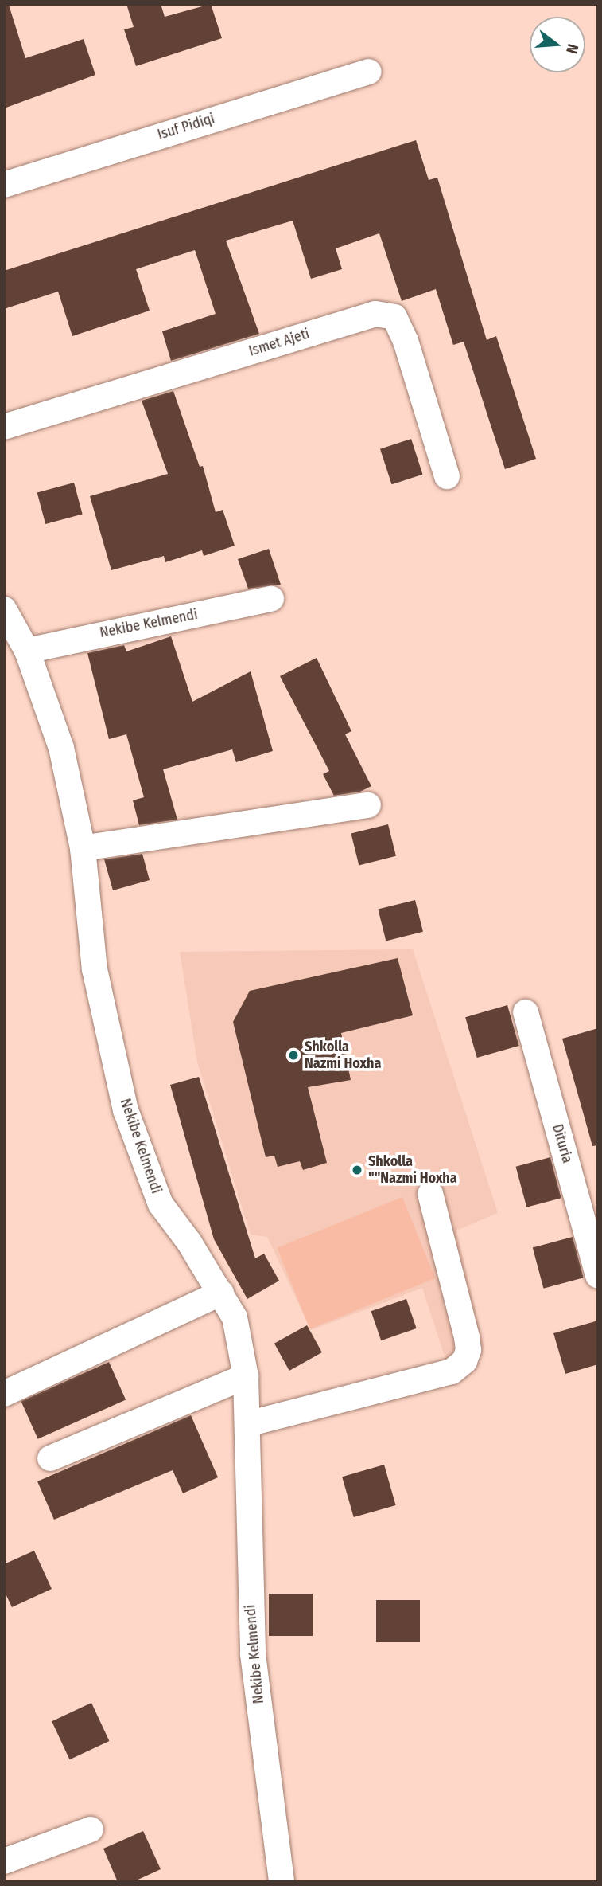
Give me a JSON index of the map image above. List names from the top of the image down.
{
  "streets": {
    "street": [
      "Isuf Pidiqi",
      "Ismet Ajeti",
      "Nekibe Kelmendi",
      "Dituria"
    ]
  },
  "places": ["Shkolla Nazmi Hoxha", "Shkolla \"\"Nazmi Hoxha"],
  "north": "right"
}
